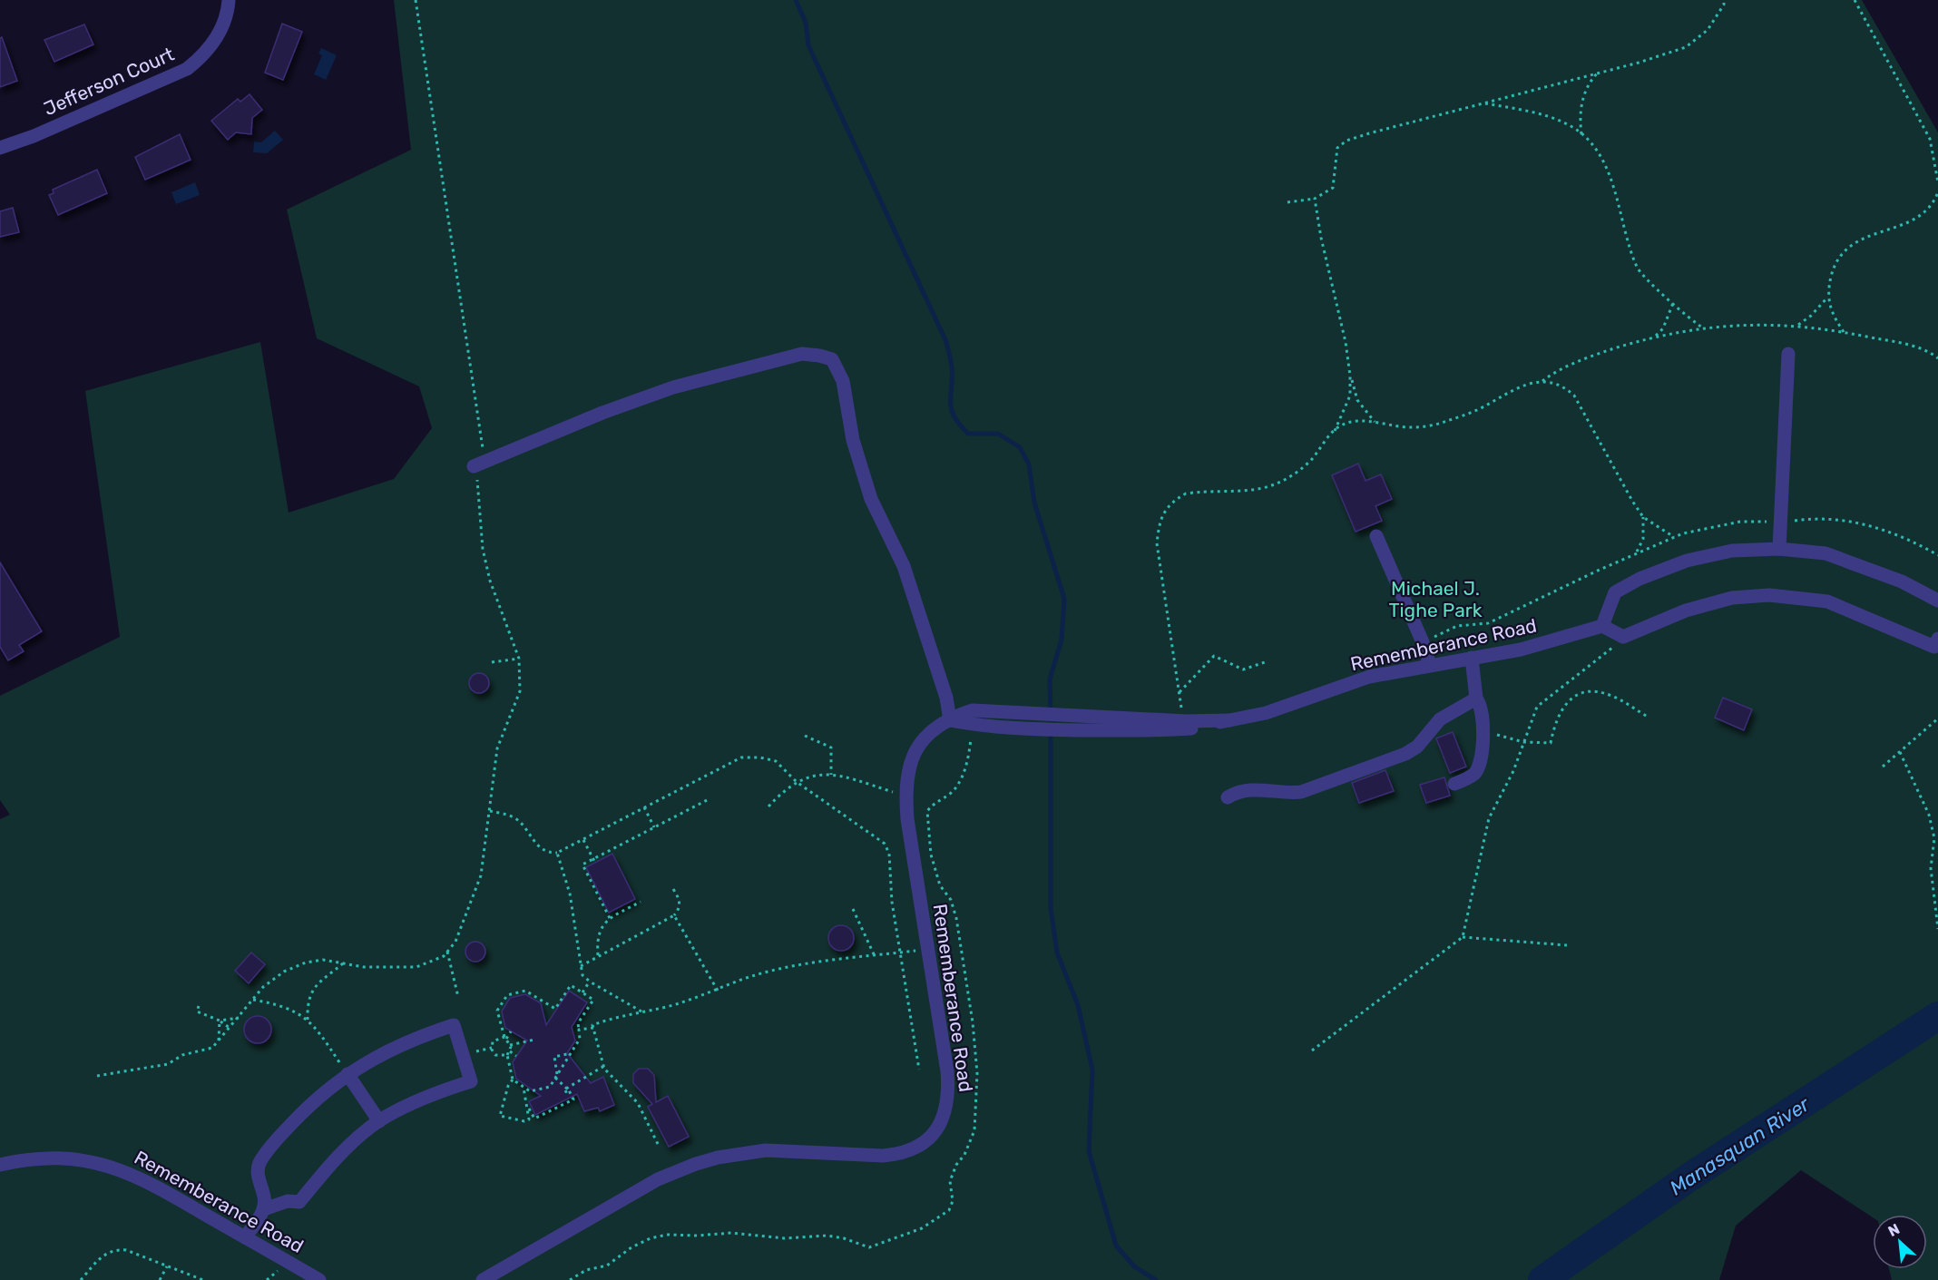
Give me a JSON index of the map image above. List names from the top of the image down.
{
  "streets": {
    "street": ["Jefferson Court", "Rememberance Road"]
  },
  "water": ["Manasquan River"],
  "parks": ["Michael J. Tighe Park"],
  "north": "top left"
}
